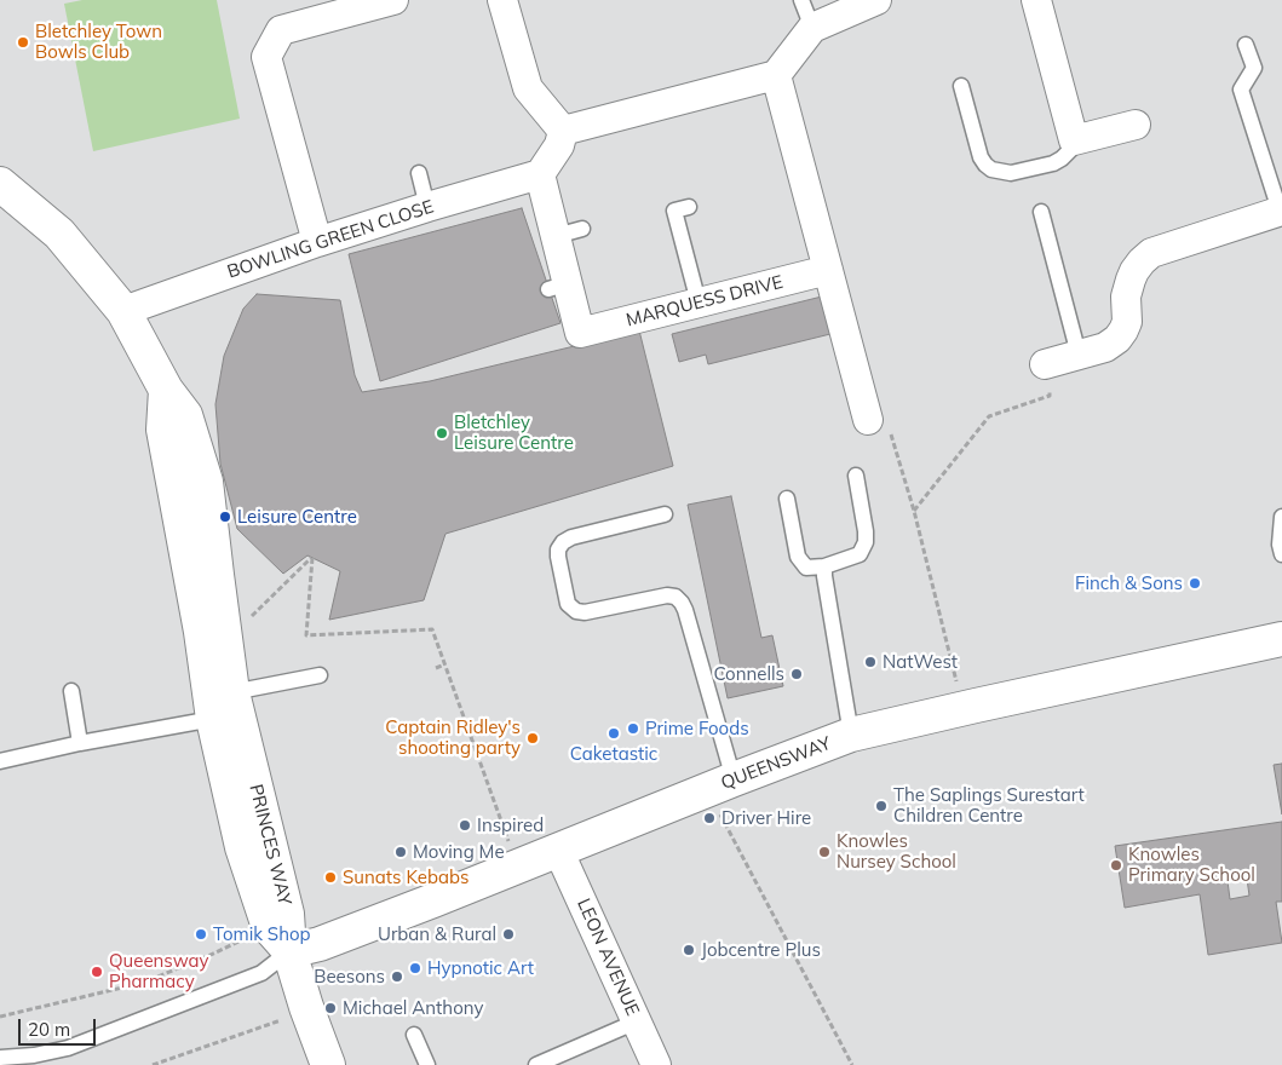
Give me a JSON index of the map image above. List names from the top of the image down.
{
  "streets": {
    "street": [
      "BOWLING GREEN CLOSE",
      "MARQUESS DRIVE",
      "QUEENSWAY",
      "PRINCES WAY",
      "LEON AVENUE"
    ]
  },
  "crossings": [
    ["BOWLING GREEN CLOSE", "MARQUESS DRIVE"],
    ["BOWLING GREEN CLOSE", "PRINCES WAY"],
    ["QUEENSWAY", "PRINCES WAY"],
    ["QUEENSWAY", "LEON AVENUE"]
  ],
  "places": [
    "Bletchley Town Bowls Club",
    "Bletchley Leisure Centre",
    "Leisure Centre",
    "Finch & Sons",
    "NatWest",
    "Connells",
    "Prime Foods",
    "Caketastic",
    "Captain Ridley's shooting party",
    "The Saplings Surestart Children Centre",
    "Driver Hire",
    "Inspired",
    "Moving Me",
    "Knowles Nursey School",
    "Knowles Primary School",
    "Sunats Kebabs",
    "Tomik Shop",
    "Urban & Rural",
    "Jobcentre Plus",
    "Hypnotic Art",
    "Queensway Pharmacy",
    "Beesons",
    "Michael Anthony"
  ],
  "scale_bar": "20 m"
}
